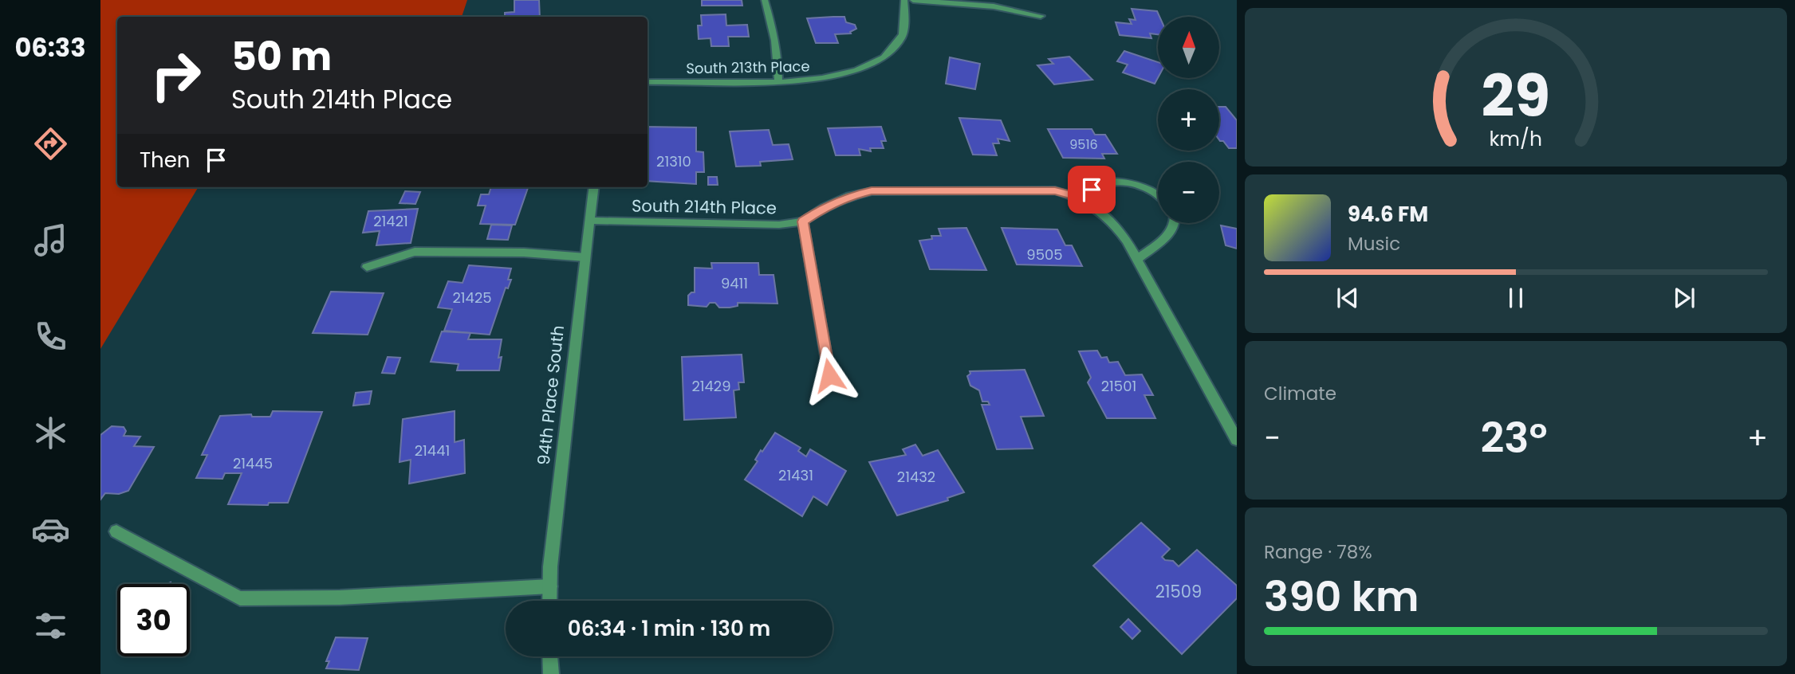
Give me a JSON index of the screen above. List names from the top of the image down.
{
  "streets": {
    "street": ["South 213th Place", "South 214th Place", "94th Place South"]
  },
  "crossings": [
    ["South 214th Place", "94th Place South"]
  ],
  "house_numbers": [
    "9516",
    "21310",
    "21421",
    "9505",
    "9411",
    "21425",
    "21429",
    "21501",
    "21441",
    "21445",
    "21431",
    "21432",
    "21509"
  ],
  "north": "top",
  "page": {
    "tabs": "06:33",
    "map_buttons": ["+", "−"],
    "turn": ["50 m", "South 214th Place"],
    "then": "Then",
    "song": ["94.6 FM", "Music"],
    "tile": [
      "Climate",
      ["Range · 78%", "390 km"]
    ],
    "heat": ["−", "23°", "+"],
    "limit": "30",
    "trip": "06:34 · 1 min · 130 m",
    "gauge": ["29", "km/h"]
  }
}
